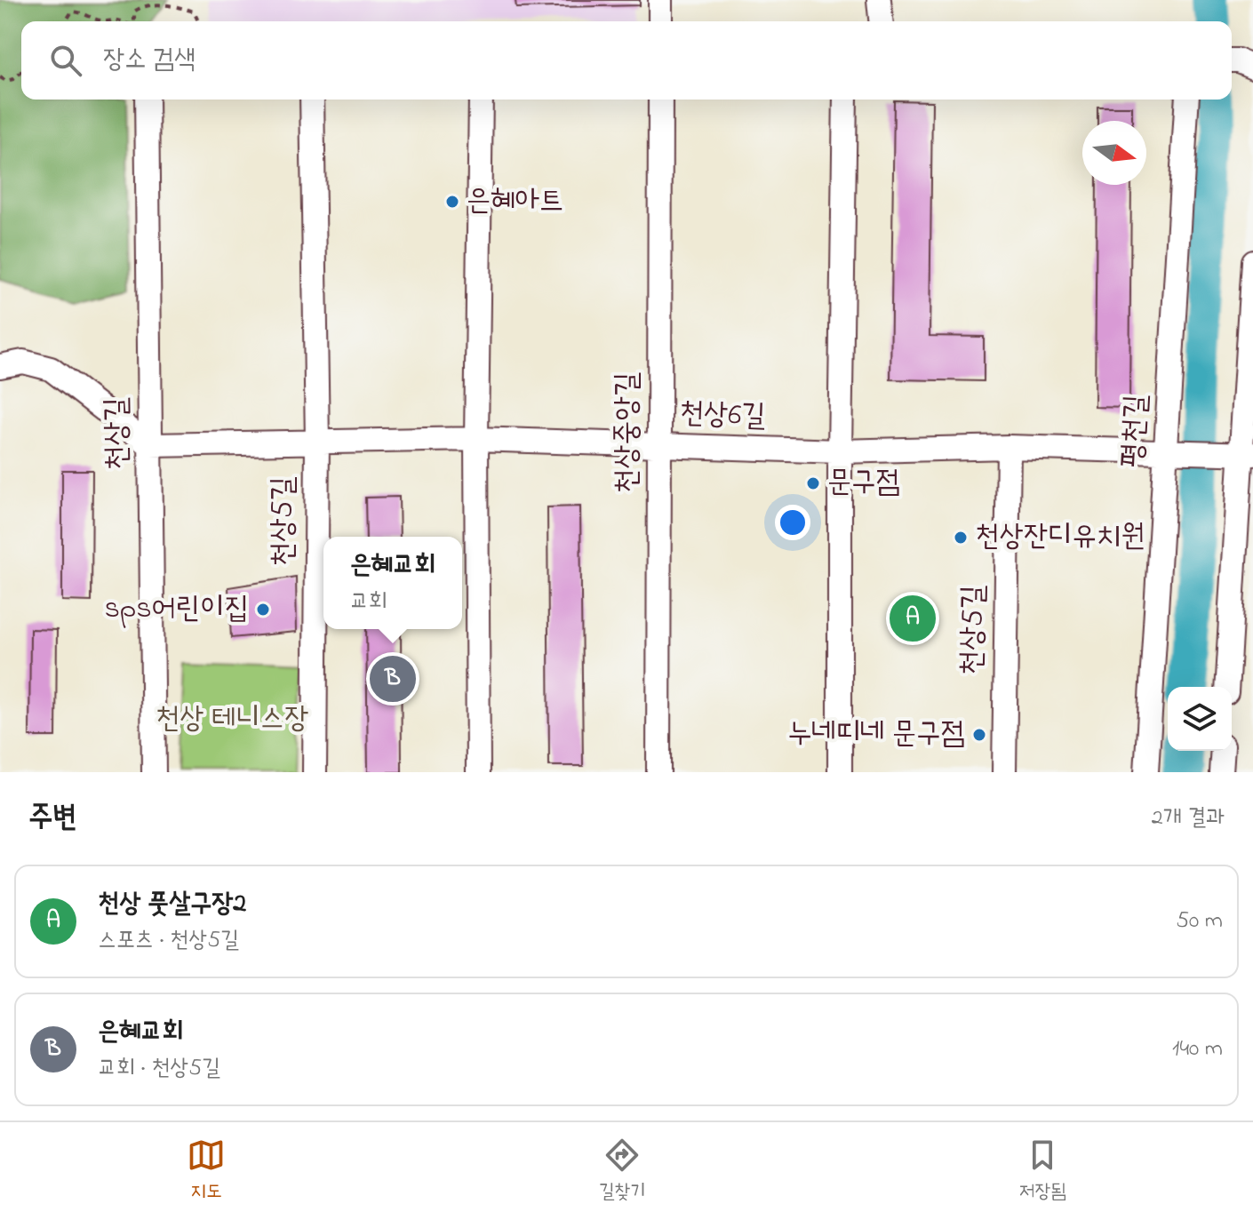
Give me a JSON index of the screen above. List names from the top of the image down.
{
  "streets": {
    "street": [
      "천상6길",
      "평천길",
      "천상중앙길",
      "천상길",
      "천상5길"
    ]
  },
  "crossings": [
    ["천상6길", "평천길"],
    ["천상6길", "천상중앙길"],
    ["천상6길", "천상길"],
    ["천상6길", "천상5길"]
  ],
  "parks": ["천상 테니스장"],
  "places": [
    "은혜아트",
    "문구점",
    "천상잔디유치원",
    "sps어린이집",
    "누네띠네 문구점"
  ],
  "north": "right",
  "page": {
    "search": "장소 검색",
    "popup": ["은혜교회", "교회"],
    "pins": ["A", "B"],
    "heading": ["주변", "2개 결과"],
    "list": [
      {
        "mark": "A",
        "name": "천상 풋살구장2",
        "note": "스포츠 · 천상5길",
        "value": "50 m"
      },
      {
        "mark": "B",
        "name": "은혜교회",
        "note": "교회 · 천상5길",
        "value": "140 m"
      }
    ],
    "nav": ["지도", "길찾기", "저장됨"]
  }
}
